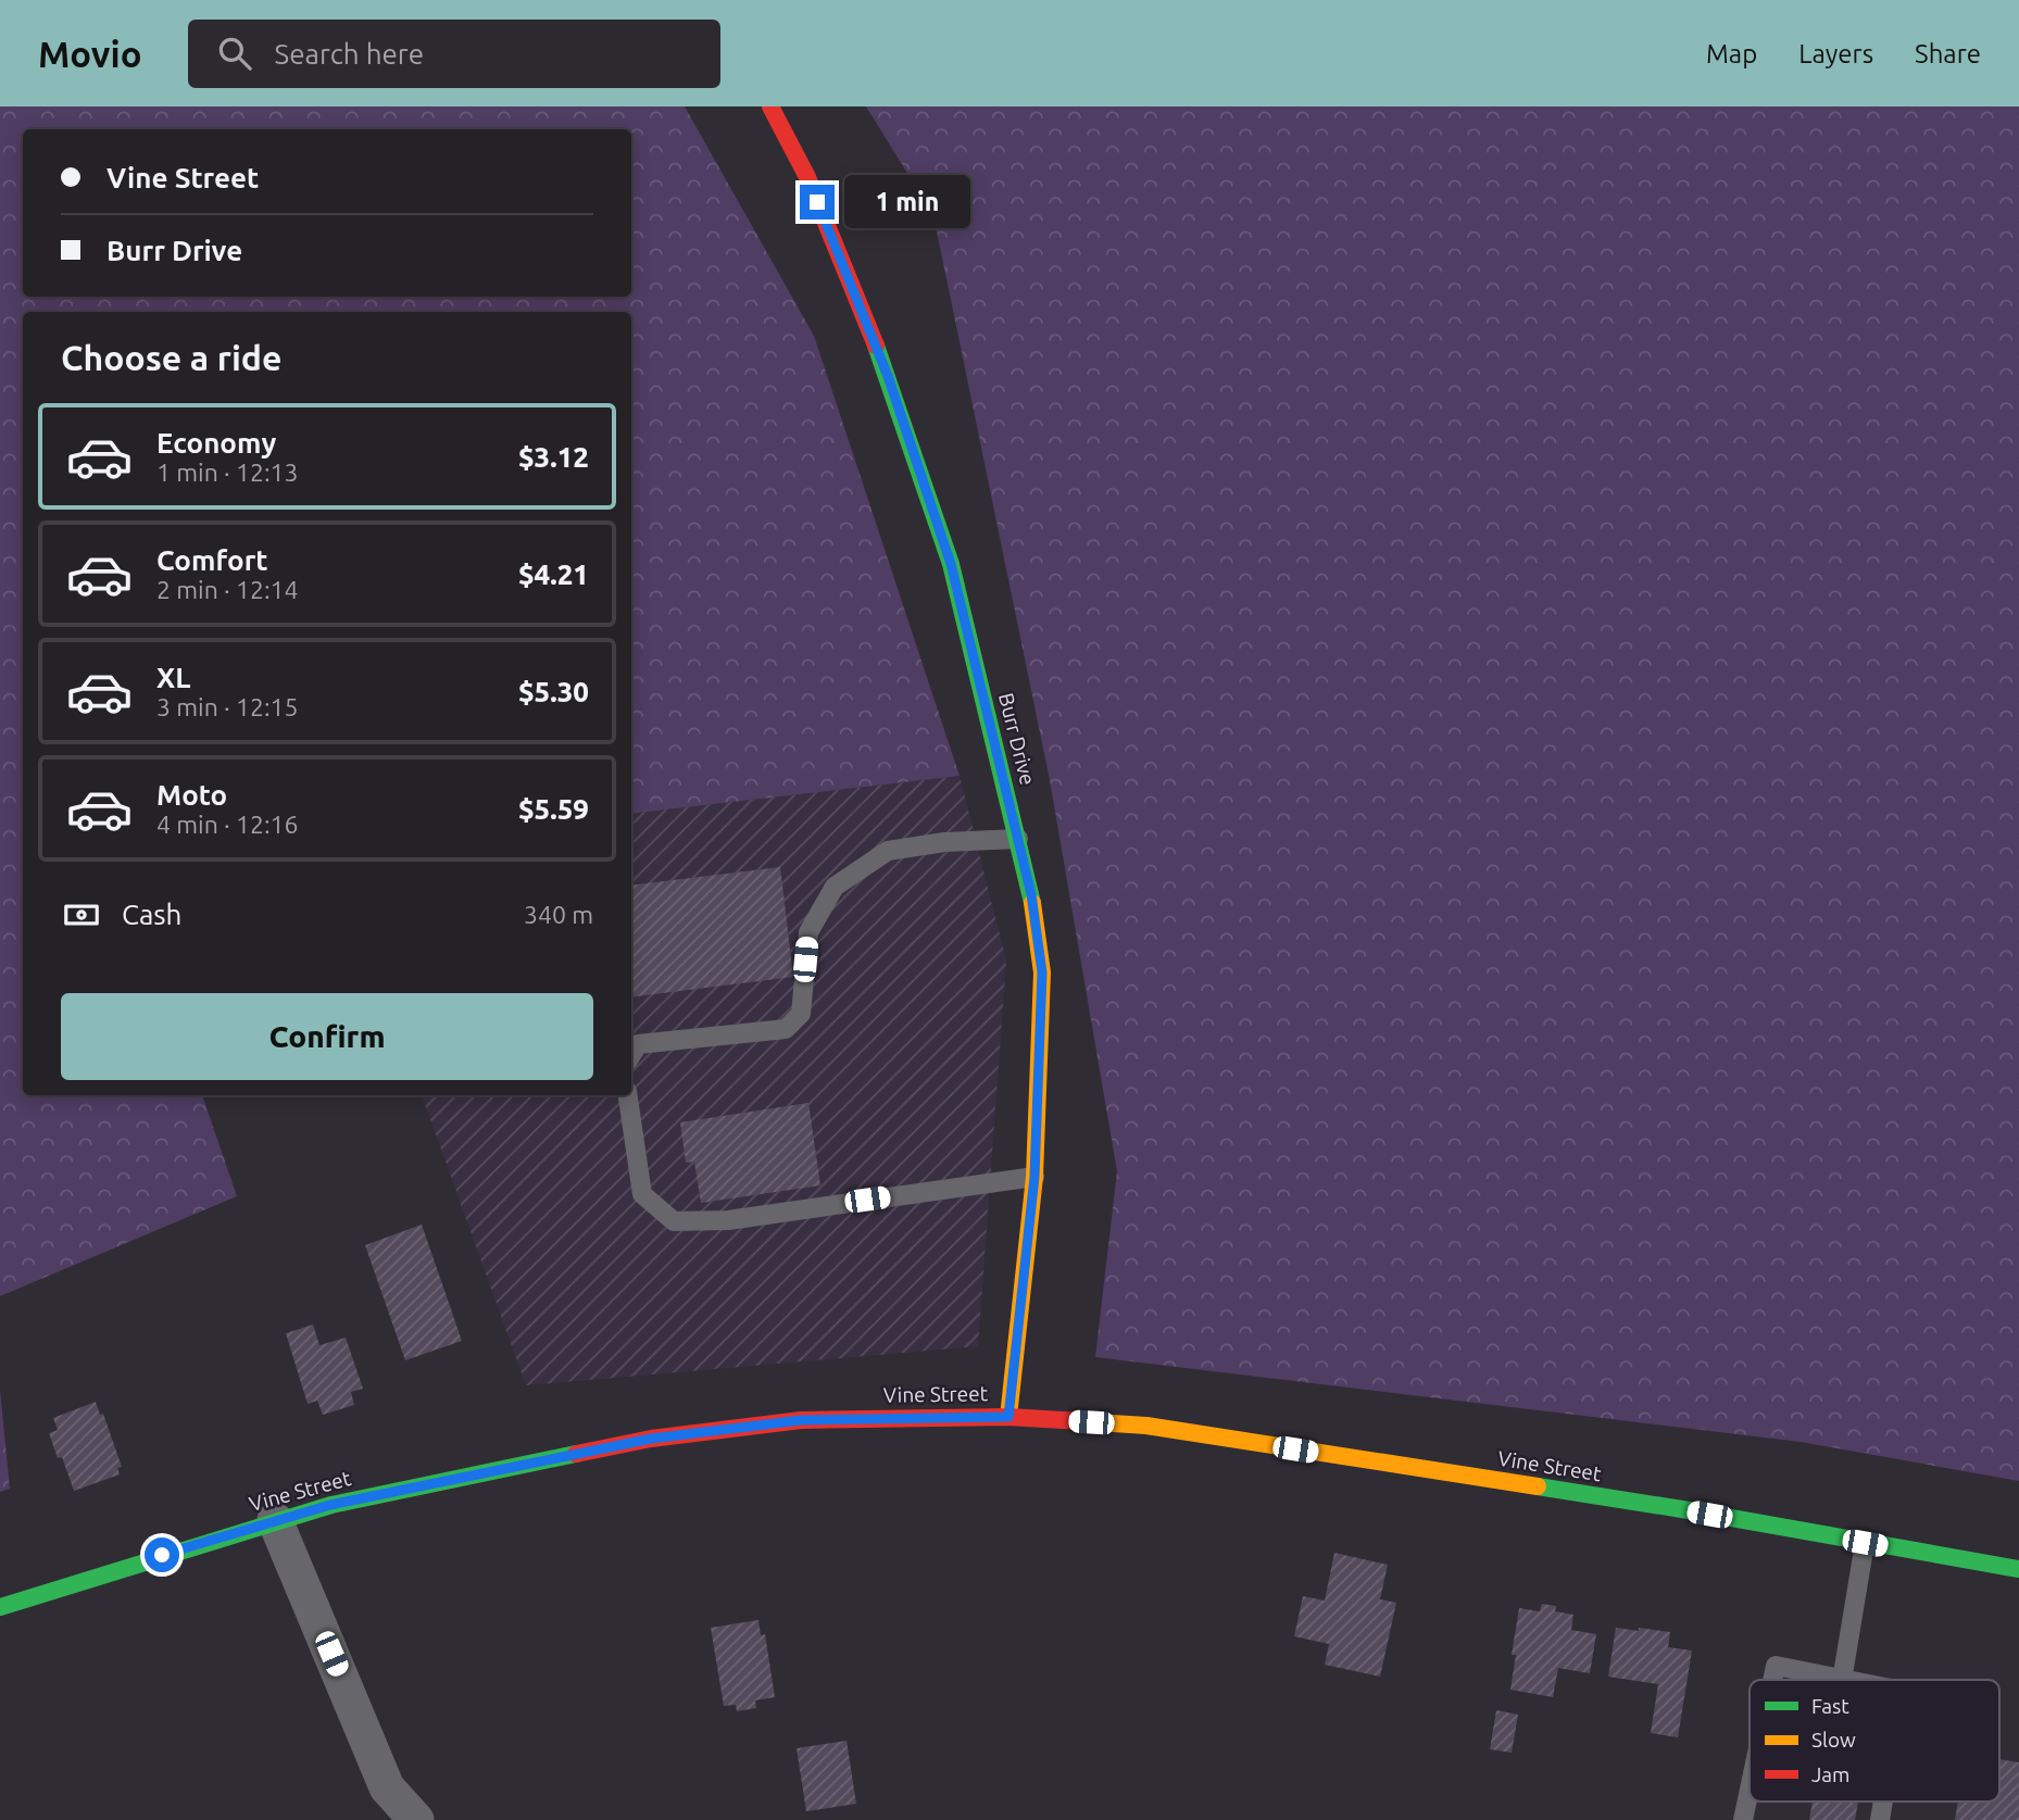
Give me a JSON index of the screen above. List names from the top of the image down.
{
  "streets": {
    "street": ["Burr Drive", "Vine Street"]
  },
  "crossings": [
    ["Burr Drive", "Vine Street"]
  ],
  "legend": ["Fast", "Slow", "Jam"],
  "page": {
    "header": "Movio",
    "search": "Search here",
    "nav": ["Map", "Layers", "Share"],
    "banner": ["Vine Street", "Burr Drive"],
    "bubble": "1 min",
    "heading": "Choose a ride",
    "list": [
      {
        "name": "Economy",
        "note": "1 min · 12:13",
        "value": "$3.12"
      },
      {
        "name": "Comfort",
        "note": "2 min · 12:14",
        "value": "$4.21"
      },
      {
        "name": "XL",
        "note": "3 min · 12:15",
        "value": "$5.30"
      },
      {
        "name": "Moto",
        "note": "4 min · 12:16",
        "value": "$5.59"
      }
    ],
    "pay": ["Cash", "340 m"],
    "buttons": "Confirm"
  }
}
